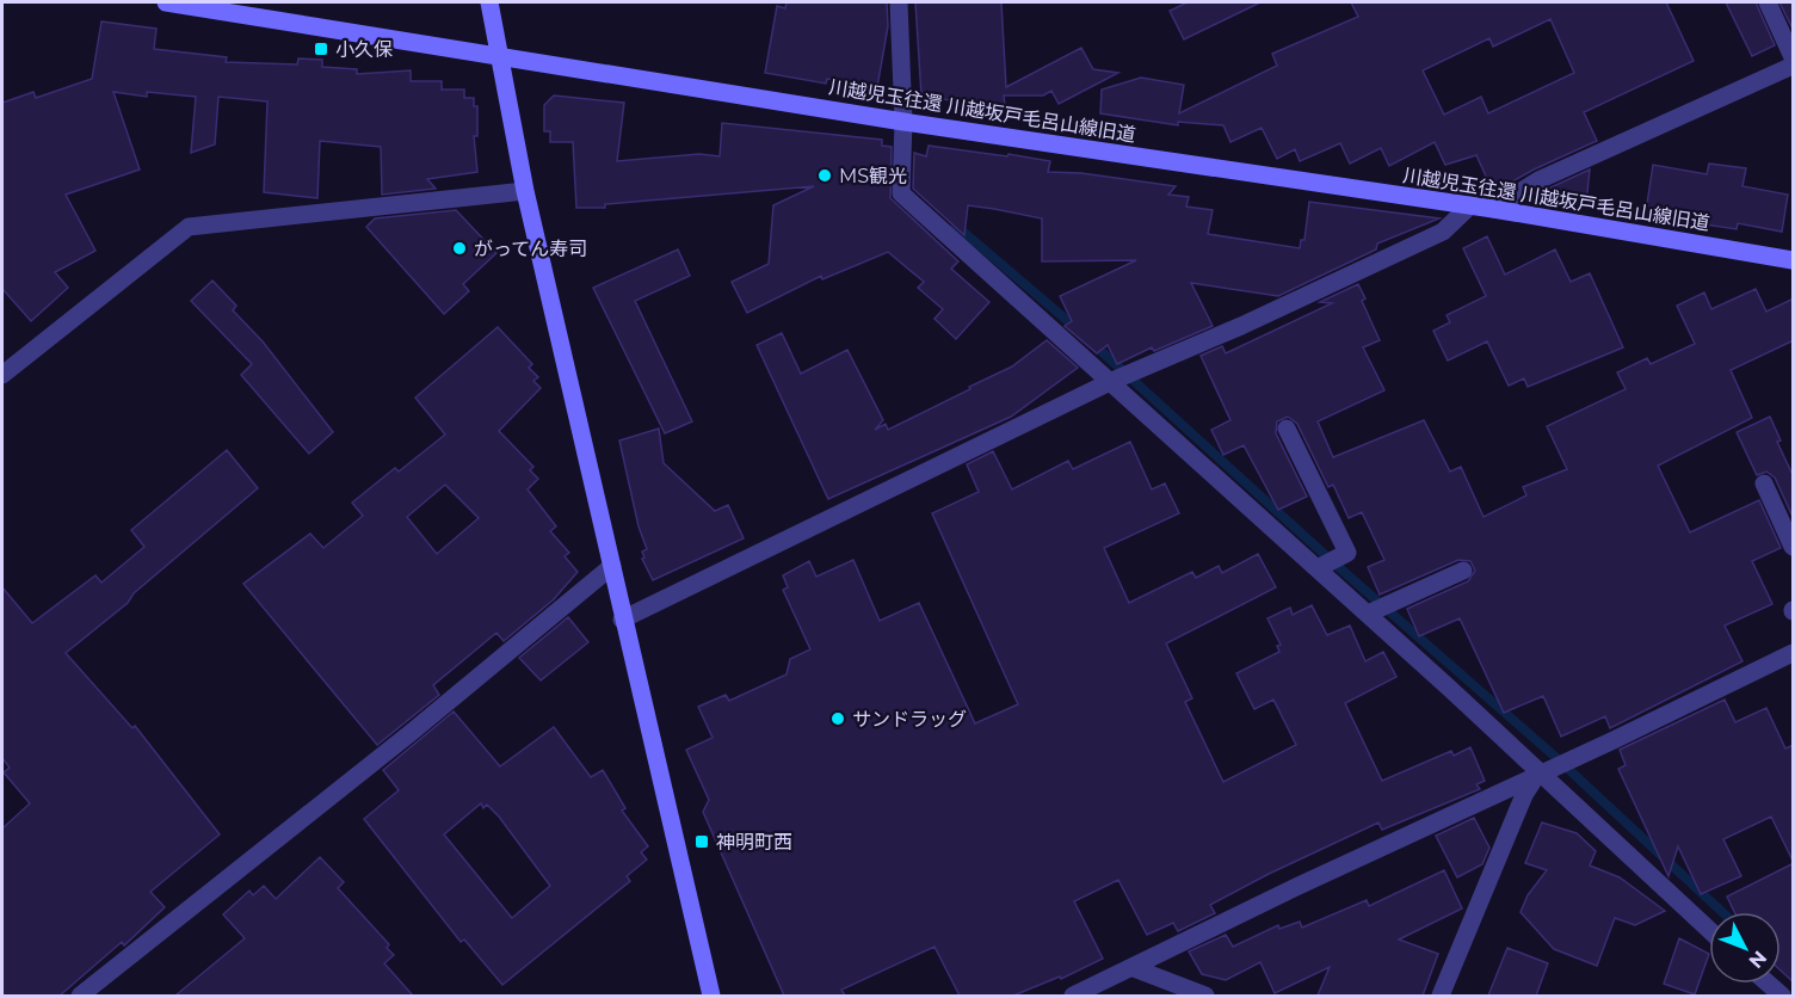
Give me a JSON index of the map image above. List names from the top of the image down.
{
  "streets": {
    "street": ["川越児玉往還 川越坂戸毛呂山線旧道"]
  },
  "places": {
    "transit": ["小久保", "神明町西"],
    "other": ["MS観光", "がってん寿司", "サンドラッグ"]
  },
  "north": "bottom right"
}
